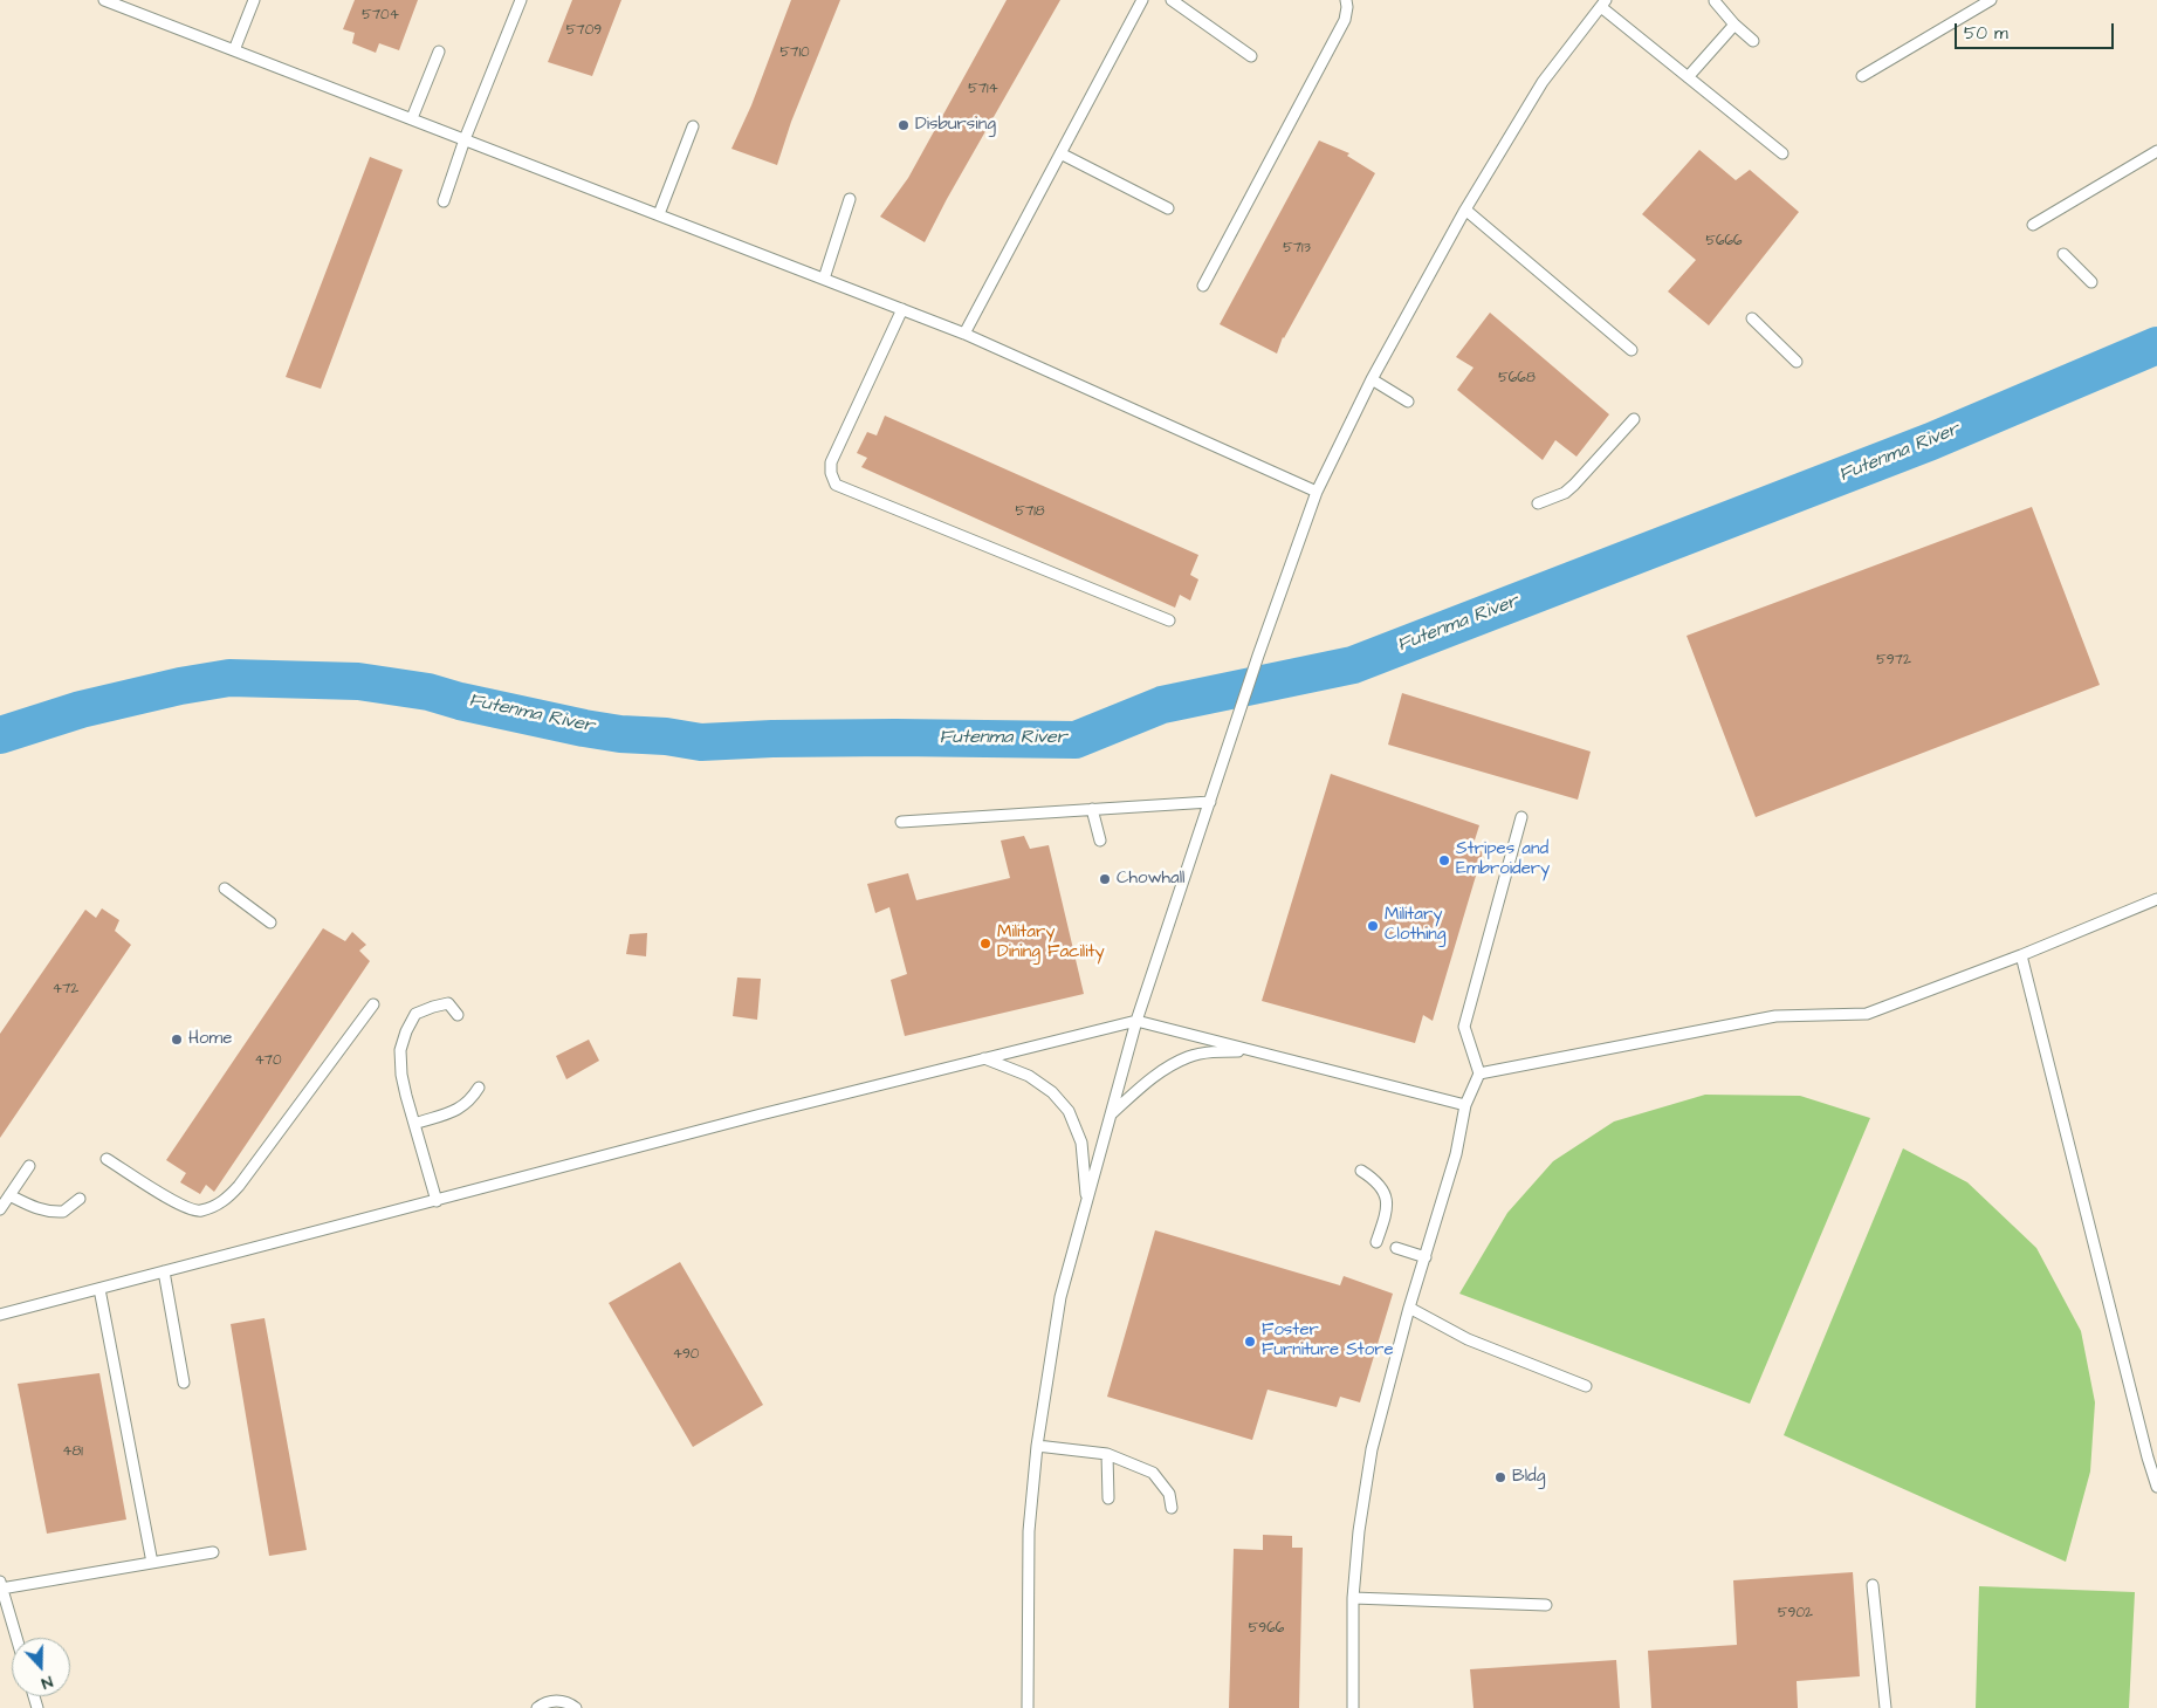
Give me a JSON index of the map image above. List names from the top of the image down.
{
  "water": ["Futenma River"],
  "places": [
    "Disbursing",
    "Stripes and Embroidery",
    "Chowhall",
    "Military Clothing",
    "Military Dining Facility",
    "Home",
    "Foster Furniture Store",
    "Bldg"
  ],
  "house_numbers": [
    "5704",
    "5709",
    "5710",
    "5714",
    "5666",
    "5713",
    "5668",
    "5718",
    "5972",
    "472",
    "470",
    "490",
    "481",
    "5902",
    "5966"
  ],
  "scale_bar": "50 m",
  "north": "bottom"
}
